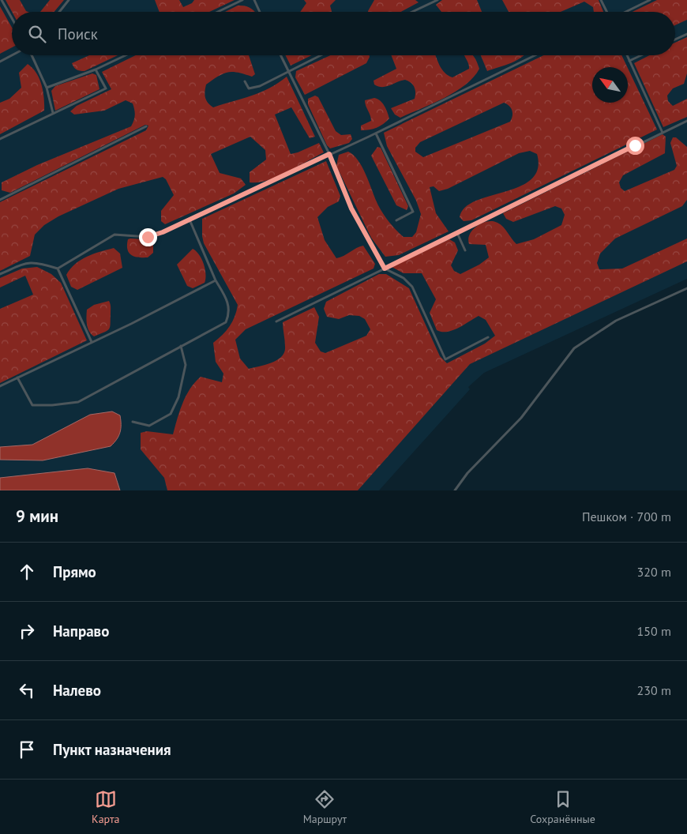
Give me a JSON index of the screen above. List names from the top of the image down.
{
  "north": "top left",
  "page": {
    "search": "Поиск",
    "heading": ["9 мин", "Пешком · 700 m"],
    "list": [
      ["Прямо", "320 m"],
      ["Направо", "150 m"],
      ["Налево", "230 m"],
      "Пункт назначения"
    ],
    "nav": ["Карта", "Маршрут", "Сохранённые"]
  }
}
